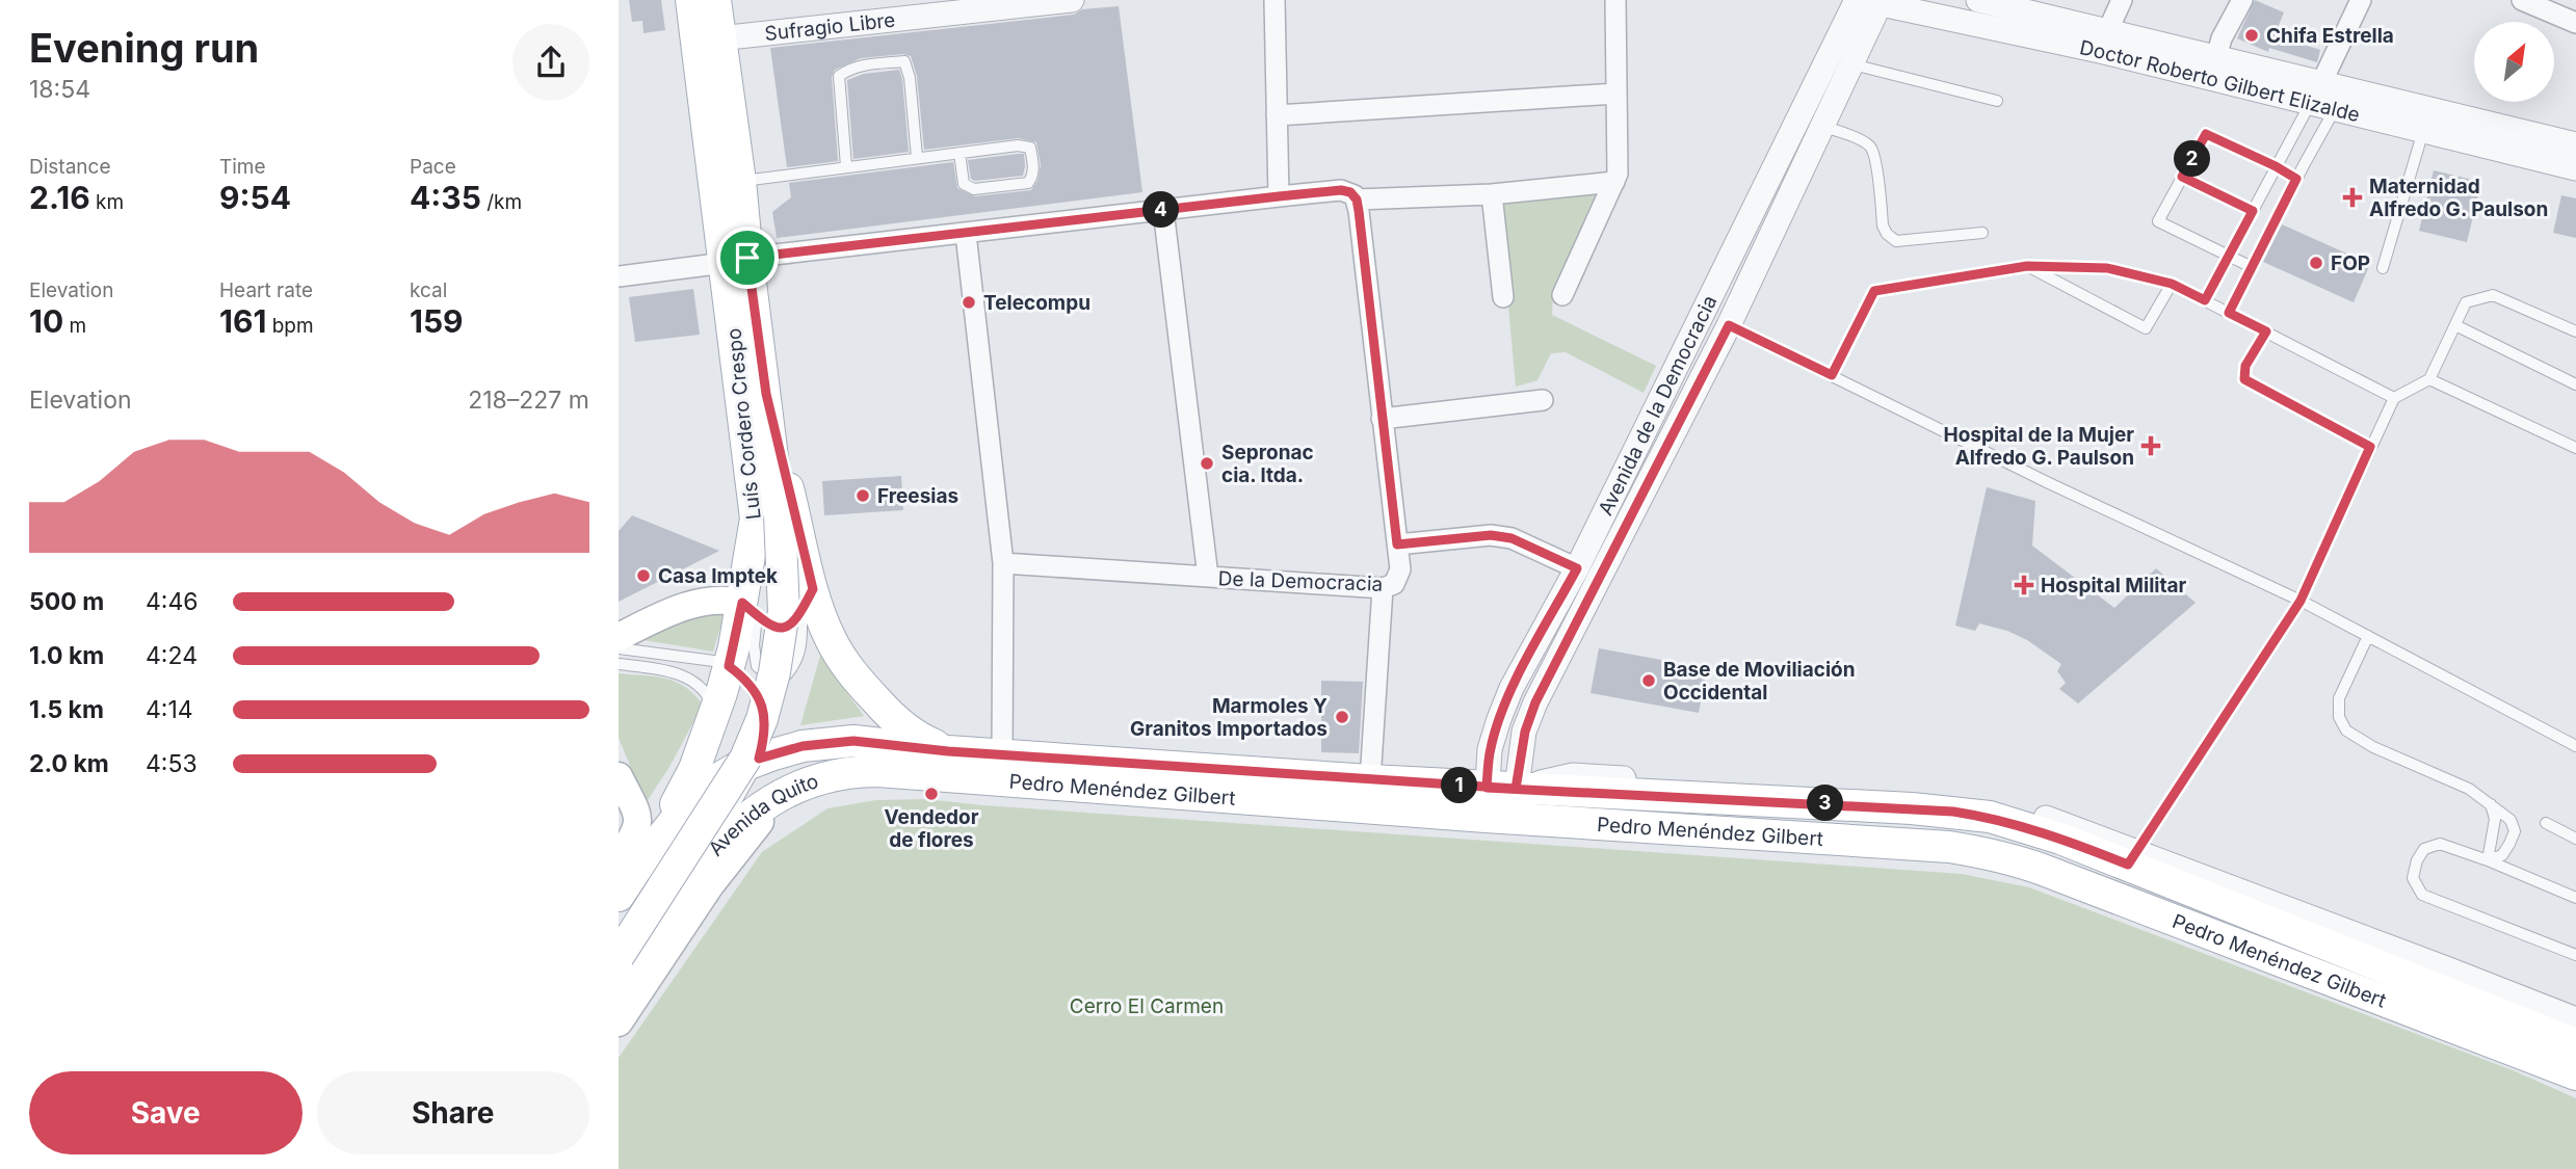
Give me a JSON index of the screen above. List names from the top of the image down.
{
  "streets": {
    "main road": ["Luís Cordero Crespo", "Pedro Menéndez Gilbert", "Avenida Quito"],
    "street": [
      "Sufragio Libre",
      "Doctor Roberto Gilbert Elizalde",
      "Avenida de la Democracia",
      "De la Democracia"
    ]
  },
  "crossings": [
    ["Doctor Roberto Gilbert Elizalde", "Avenida de la Democracia"],
    ["Avenida de la Democracia", "Pedro Menéndez Gilbert"],
    ["Luís Cordero Crespo", "Pedro Menéndez Gilbert"],
    ["Pedro Menéndez Gilbert", "Avenida Quito"]
  ],
  "parks": ["Cerro El Carmen"],
  "places": {
    "other": [
      "Chifa Estrella",
      "FOP",
      "Telecompu",
      "Sepronac cia. ltda.",
      "Freesias",
      "Casa Imptek",
      "Base de Moviliación Occidental",
      "Marmoles Y Granitos Importados",
      "Vendedor de flores"
    ],
    "health": ["Maternidad Alfredo G. Paulson", "Hospital de la Mujer Alfredo G. Paulson", "Hospital Militar"]
  },
  "north": "top right",
  "page": {
    "heading": ["Evening run", "18:54"],
    "stats": [
      ["Distance", "2.16 km"],
      ["Time", "9:54"],
      ["Pace", "4:35 /km"],
      ["Elevation", "10 m"],
      ["Heart rate", "161 bpm"],
      ["kcal", "159"]
    ],
    "pins": [
      "2",
      "4",
      "1",
      "3"
    ],
    "chart": ["Elevation", "218–227 m"],
    "list": [
      {
        "name": "500 m",
        "note": "4:46"
      },
      {
        "name": "1.0 km",
        "note": "4:24"
      },
      {
        "name": "1.5 km",
        "note": "4:14"
      },
      {
        "name": "2.0 km",
        "note": "4:53"
      }
    ],
    "buttons": ["Save", "Share"]
  }
}
